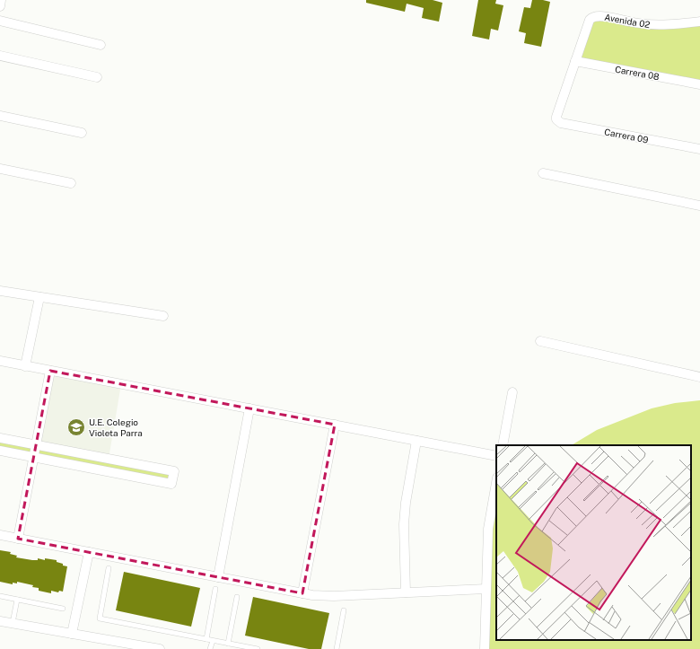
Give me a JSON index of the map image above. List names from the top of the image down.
{
  "streets": {
    "street": ["Avenida 02", "Carrera 08", "Carrera 09"]
  },
  "crossings": [
    ["Avenida 02", "Carrera 08"],
    ["Avenida 02", "Carrera 09"],
    ["Carrera 08", "Carrera 09"]
  ],
  "places": {
    "school or university": ["U.E. Colegio Violeta Parra"]
  }
}
